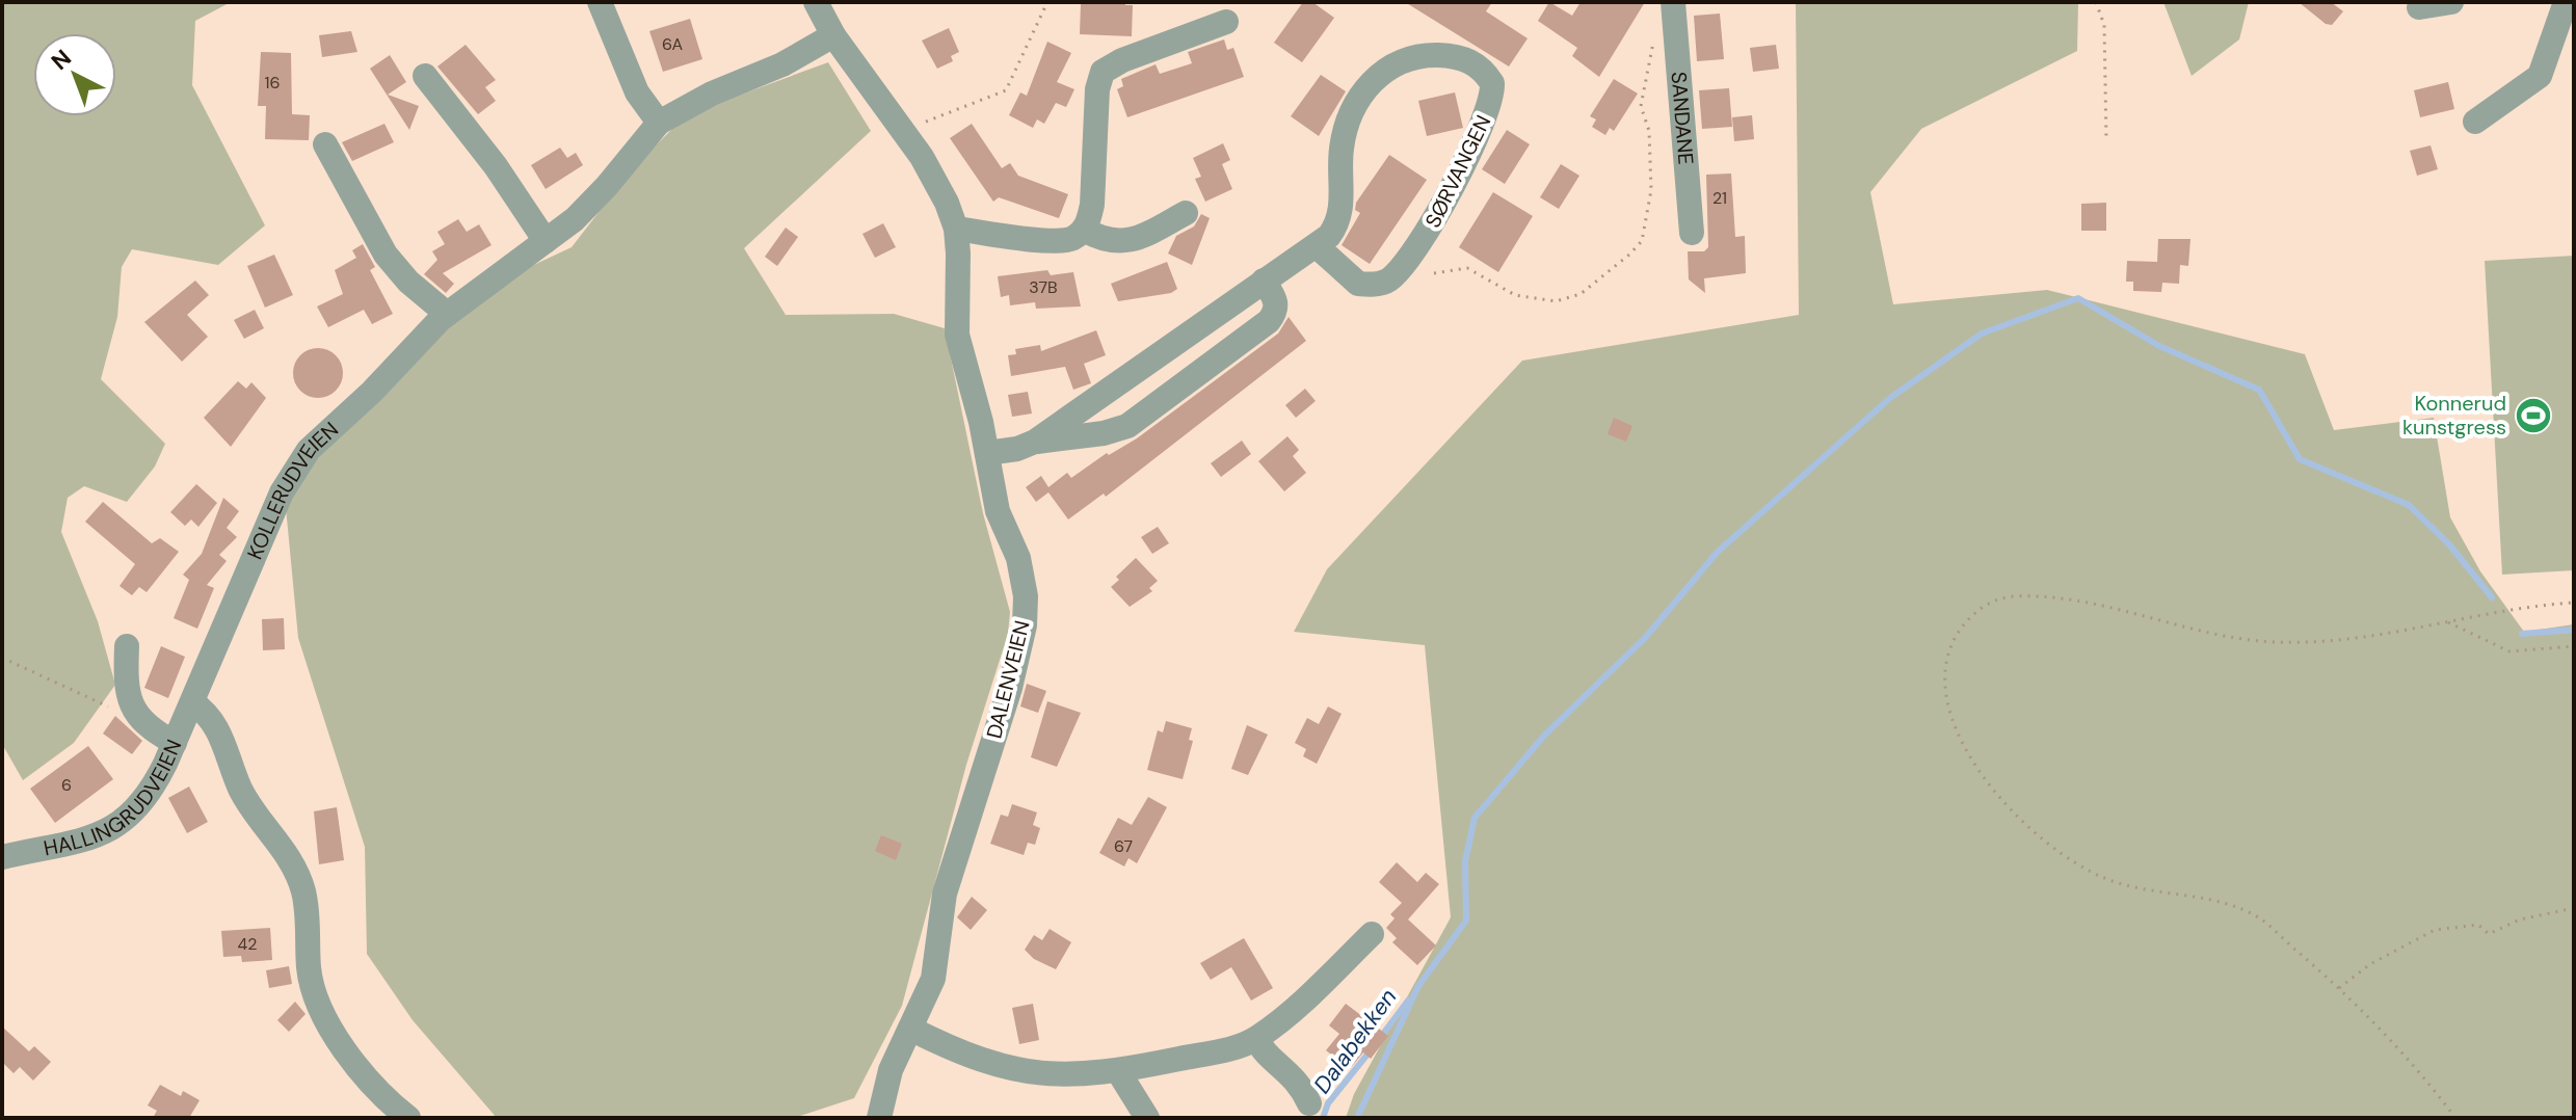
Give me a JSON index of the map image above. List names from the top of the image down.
{
  "streets": {
    "street": [
      "SANDANE",
      "SØRVANGEN",
      "KOLLERUDVEIEN",
      "DALENVEIEN",
      "HALLINGRUDVEIEN"
    ]
  },
  "crossings": [
    ["SØRVANGEN", "DALENVEIEN"],
    ["KOLLERUDVEIEN", "DALENVEIEN"],
    ["KOLLERUDVEIEN", "HALLINGRUDVEIEN"]
  ],
  "water": ["Dalabekken"],
  "places": {
    "sports": ["Konnerud kunstgress"]
  },
  "house_numbers": [
    "6A",
    "16",
    "21",
    "37B",
    "6",
    "67",
    "42"
  ],
  "north": "top left"
}
